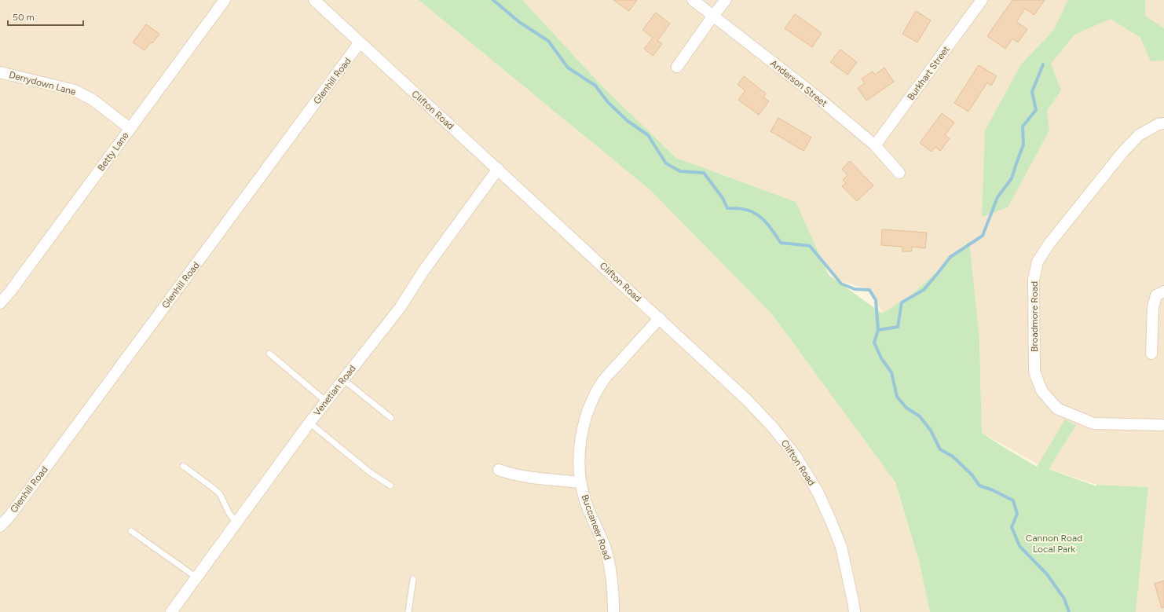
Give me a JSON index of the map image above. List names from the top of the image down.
{
  "streets": {
    "street": [
      "Burkhart Street",
      "Glenhill Road",
      "Derrydown Lane",
      "Anderson Street",
      "Clifton Road",
      "Betty Lane",
      "Broadmore Road",
      "Venetian Road",
      "Buccaneer Road"
    ]
  },
  "crossings": [
    ["Burkhart Street", "Anderson Street"],
    ["Glenhill Road", "Clifton Road"],
    ["Derrydown Lane", "Betty Lane"],
    ["Clifton Road", "Venetian Road"],
    ["Clifton Road", "Buccaneer Road"]
  ],
  "parks": ["Cannon Road Local Park"],
  "scale_bar": "50 m"
}
